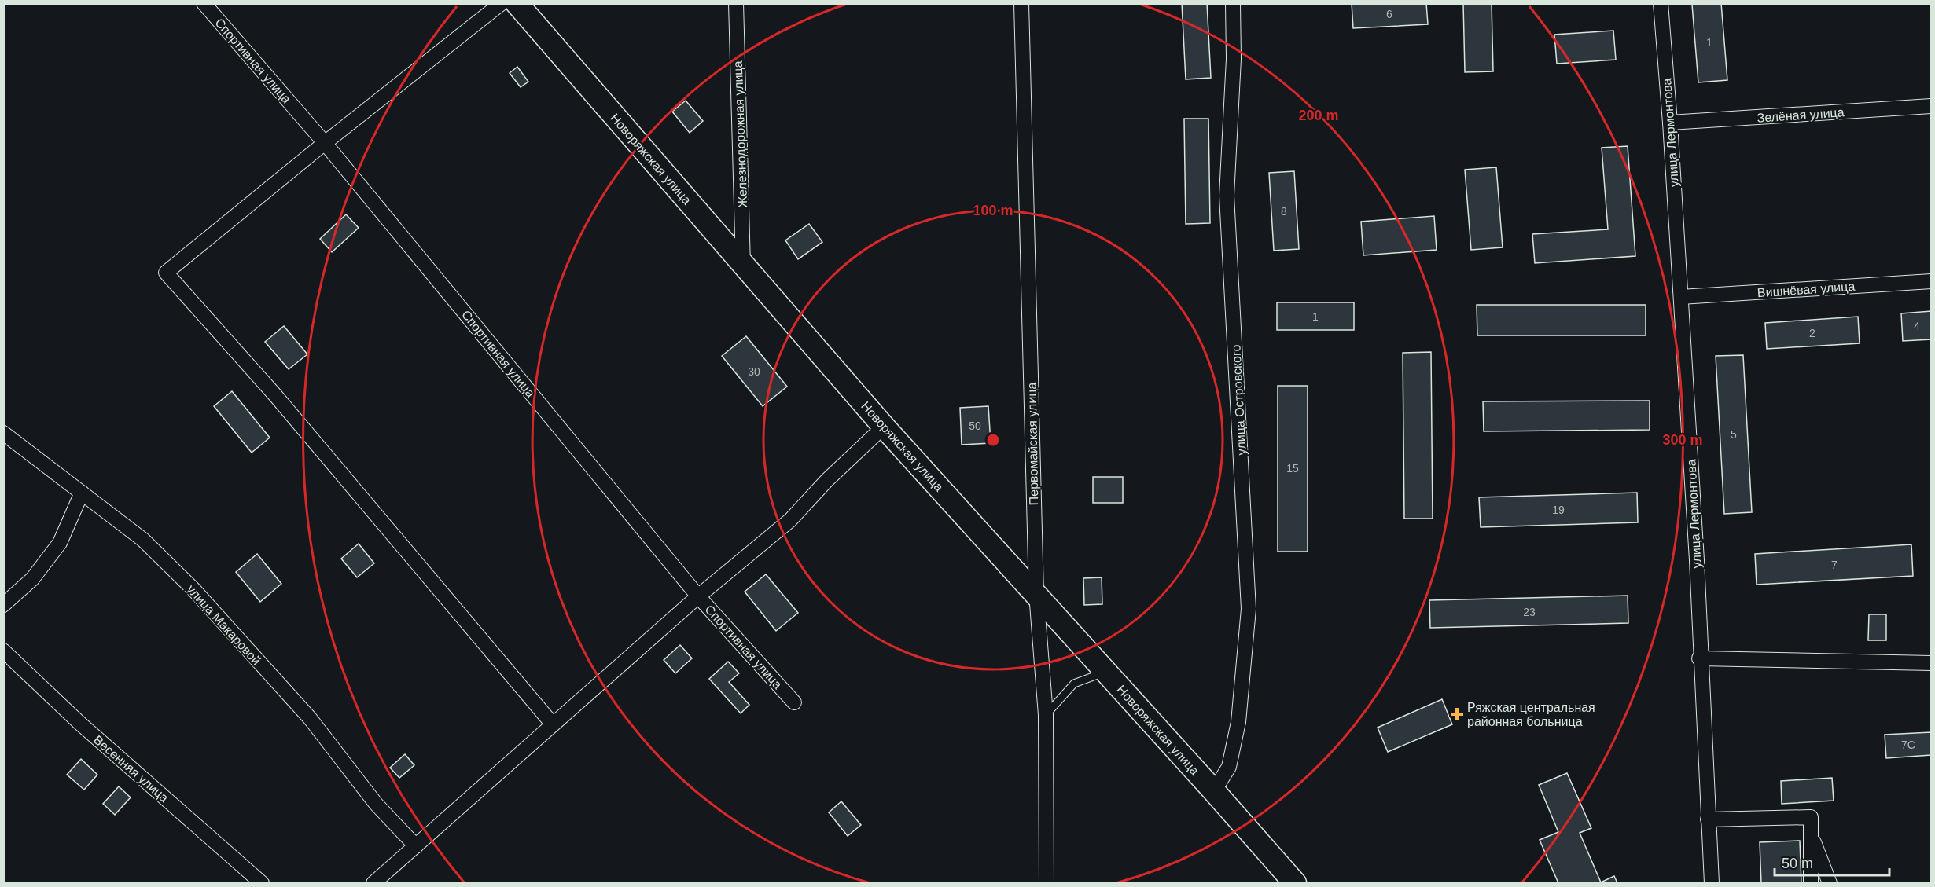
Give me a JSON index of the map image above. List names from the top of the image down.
{
  "streets": {
    "main road": ["Новоряжская улица"],
    "street": [
      "Спортивная улица",
      "Зелёная улица",
      "улица Лермонтова",
      "Железнодорожная улица",
      "Вишнёвая улица",
      "улица Островского",
      "Первомайская улица",
      "улица Макаровой",
      "Весенняя улица"
    ]
  },
  "crossings": [
    ["Зелёная улица", "улица Лермонтова"],
    ["улица Лермонтова", "Вишнёвая улица"],
    ["Железнодорожная улица", "Новоряжская улица"],
    ["Новоряжская улица", "улица Островского"],
    ["Новоряжская улица", "Первомайская улица"]
  ],
  "places": {
    "health": ["Ряжская центральная районная больница"]
  },
  "house_numbers": [
    "6",
    "1",
    "8",
    "1",
    "4",
    "2",
    "30",
    "50",
    "5",
    "15",
    "19",
    "7",
    "23",
    "7С"
  ],
  "scale_bar": "50 m",
  "rings": ["200 m", "100 m", "300 m"]
}
